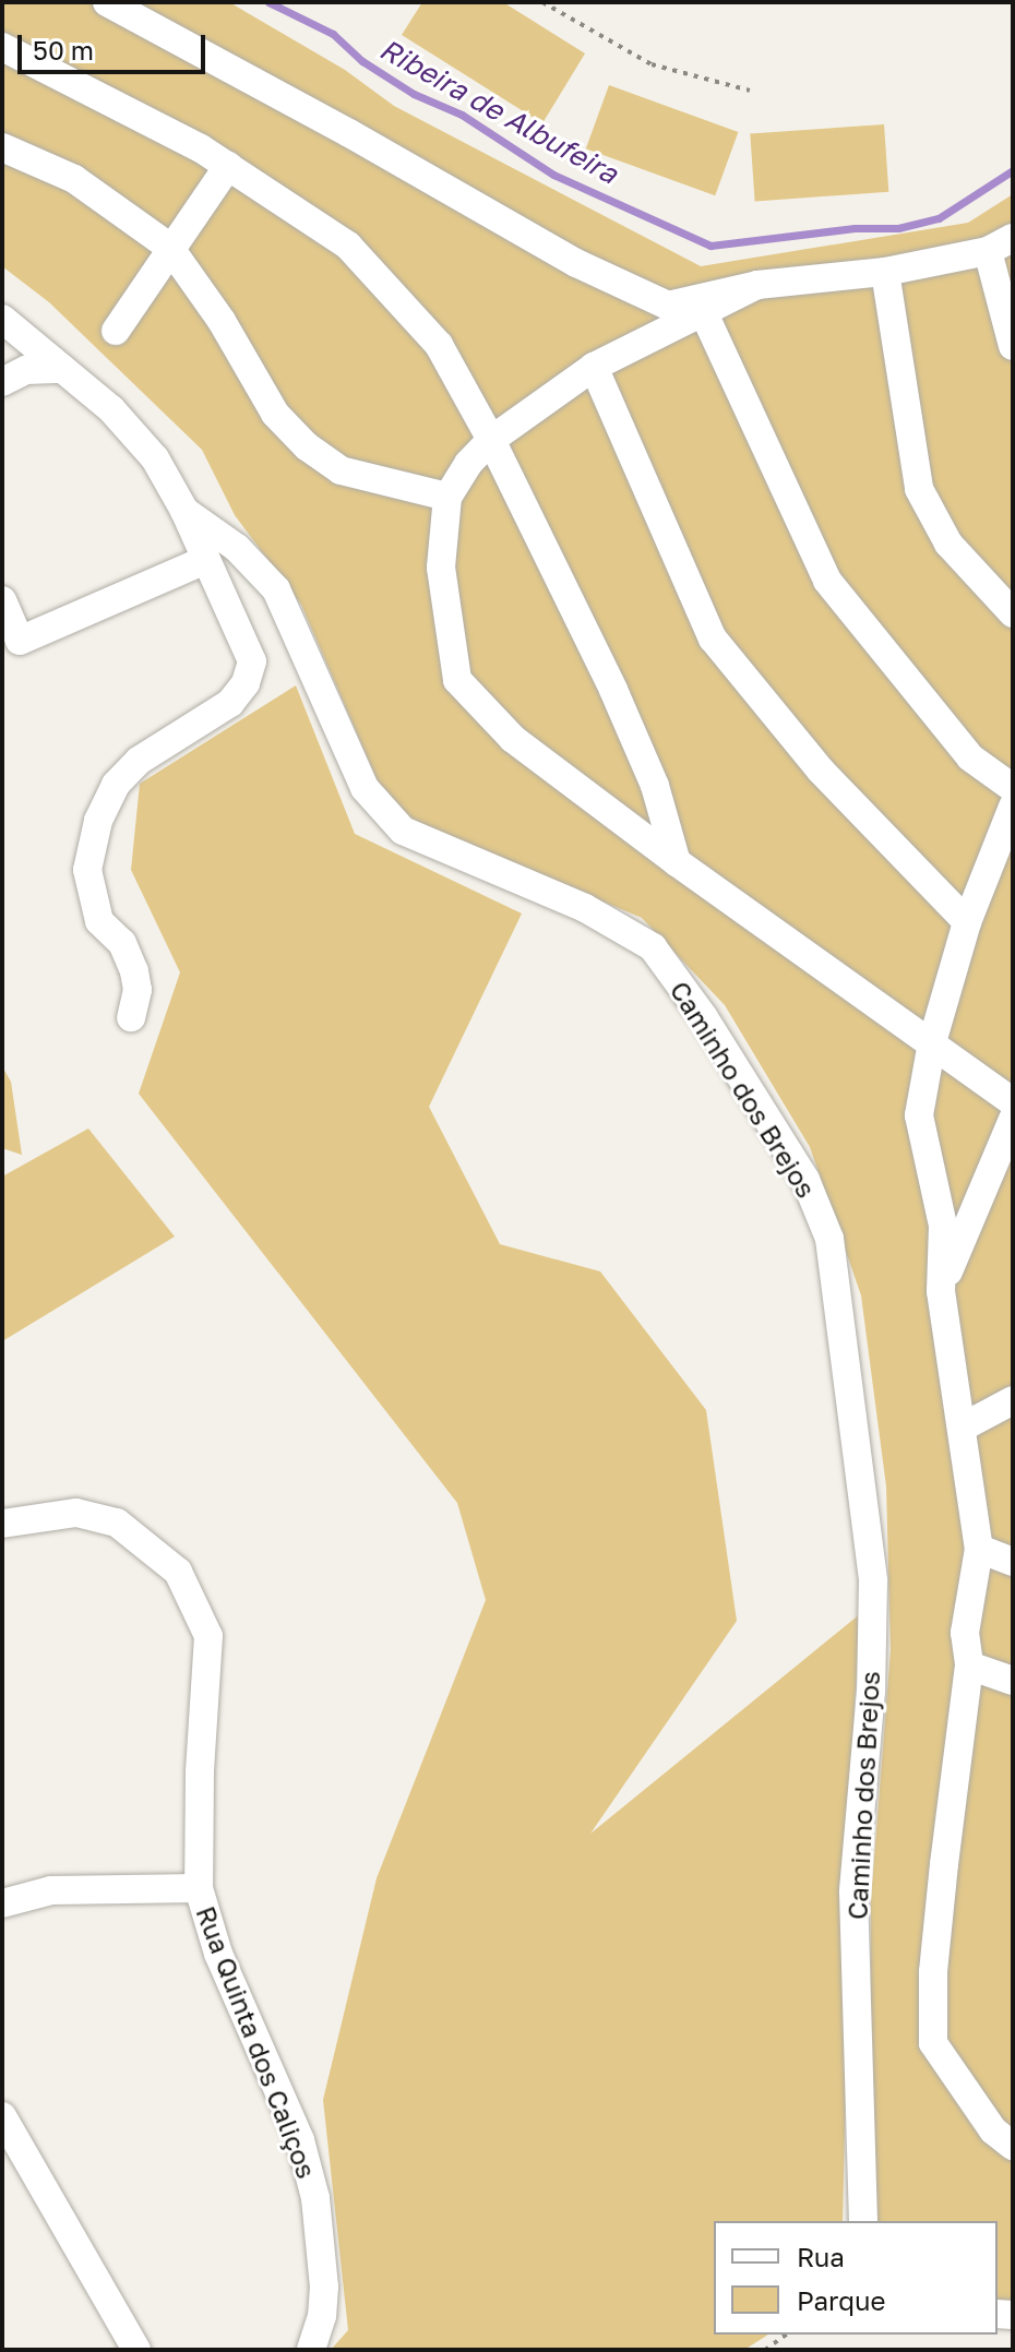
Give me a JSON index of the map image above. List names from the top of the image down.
{
  "streets": {
    "street": ["Caminho dos Brejos", "Rua Quinta dos Caliços"]
  },
  "water": ["Ribeira de Albufeira"],
  "legend": ["Rua", "Parque"],
  "scale_bar": "50 m"
}
